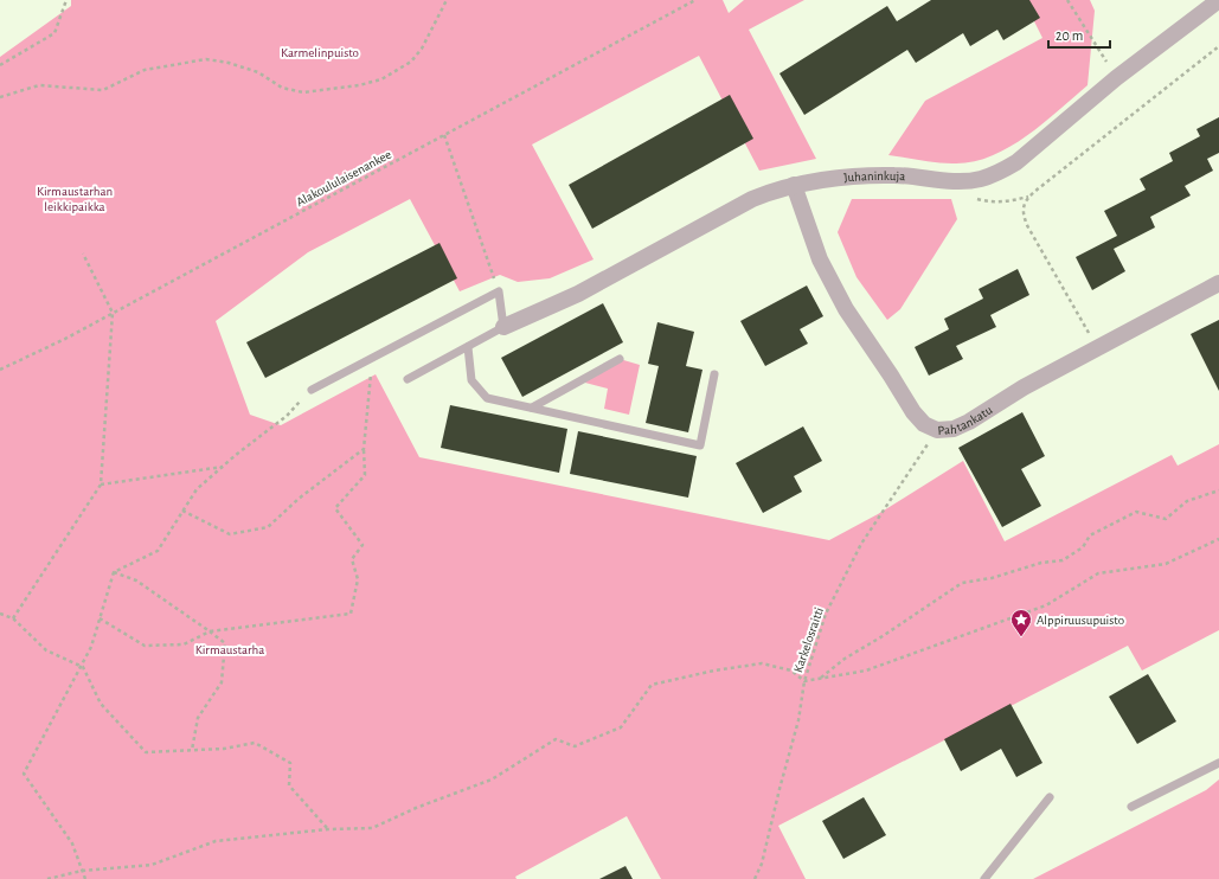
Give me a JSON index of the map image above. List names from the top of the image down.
{
  "streets": {
    "street": ["Juhaninkuja", "Pahtankatu"],
    "path": ["Alakoululaisenankee", "Karkelosraitti"]
  },
  "crossings": [
    ["Juhaninkuja", "Pahtankatu"],
    ["Pahtankatu", "Karkelosraitti"]
  ],
  "parks": ["Karmelinpuisto", "Kirmaustarhan leikkipaikka", "Kirmaustarha"],
  "places": {
    "place": ["Alppiruusupuisto"]
  },
  "scale_bar": "20 m"
}
